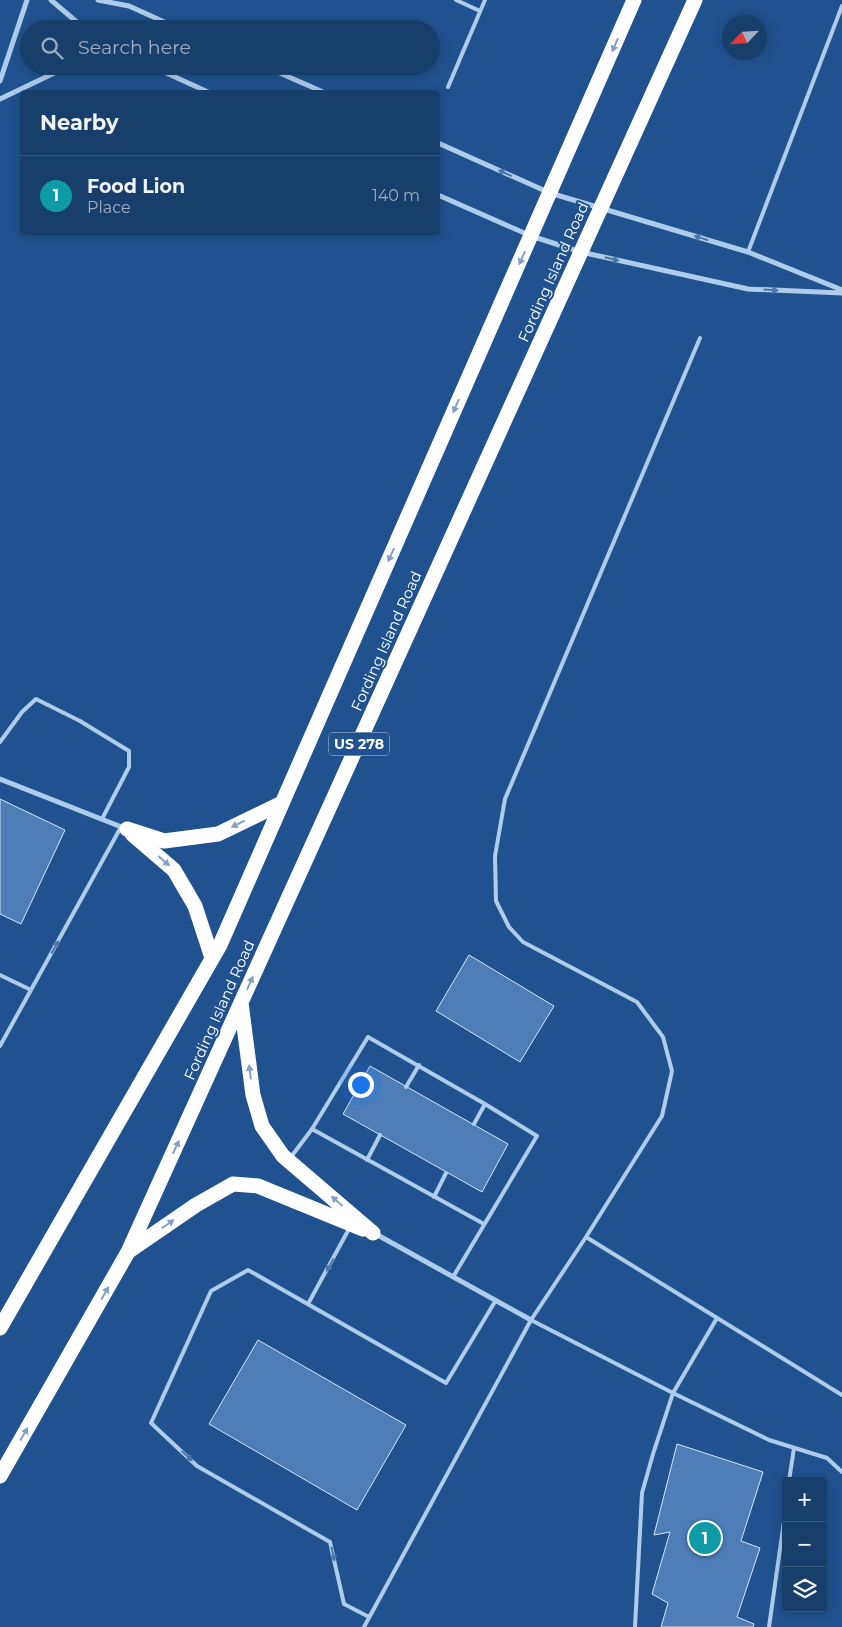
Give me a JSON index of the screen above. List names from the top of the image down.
{
  "streets": {
    "highway": ["Fording Island Road", "US 278"]
  },
  "north": "bottom left",
  "page": {
    "search": "Search here",
    "heading": "Nearby",
    "list": [
      {
        "mark": "1",
        "name": "Food Lion",
        "note": "Place",
        "value": "140 m"
      }
    ],
    "map_buttons": ["+", "−"],
    "pins": "1"
  }
}
